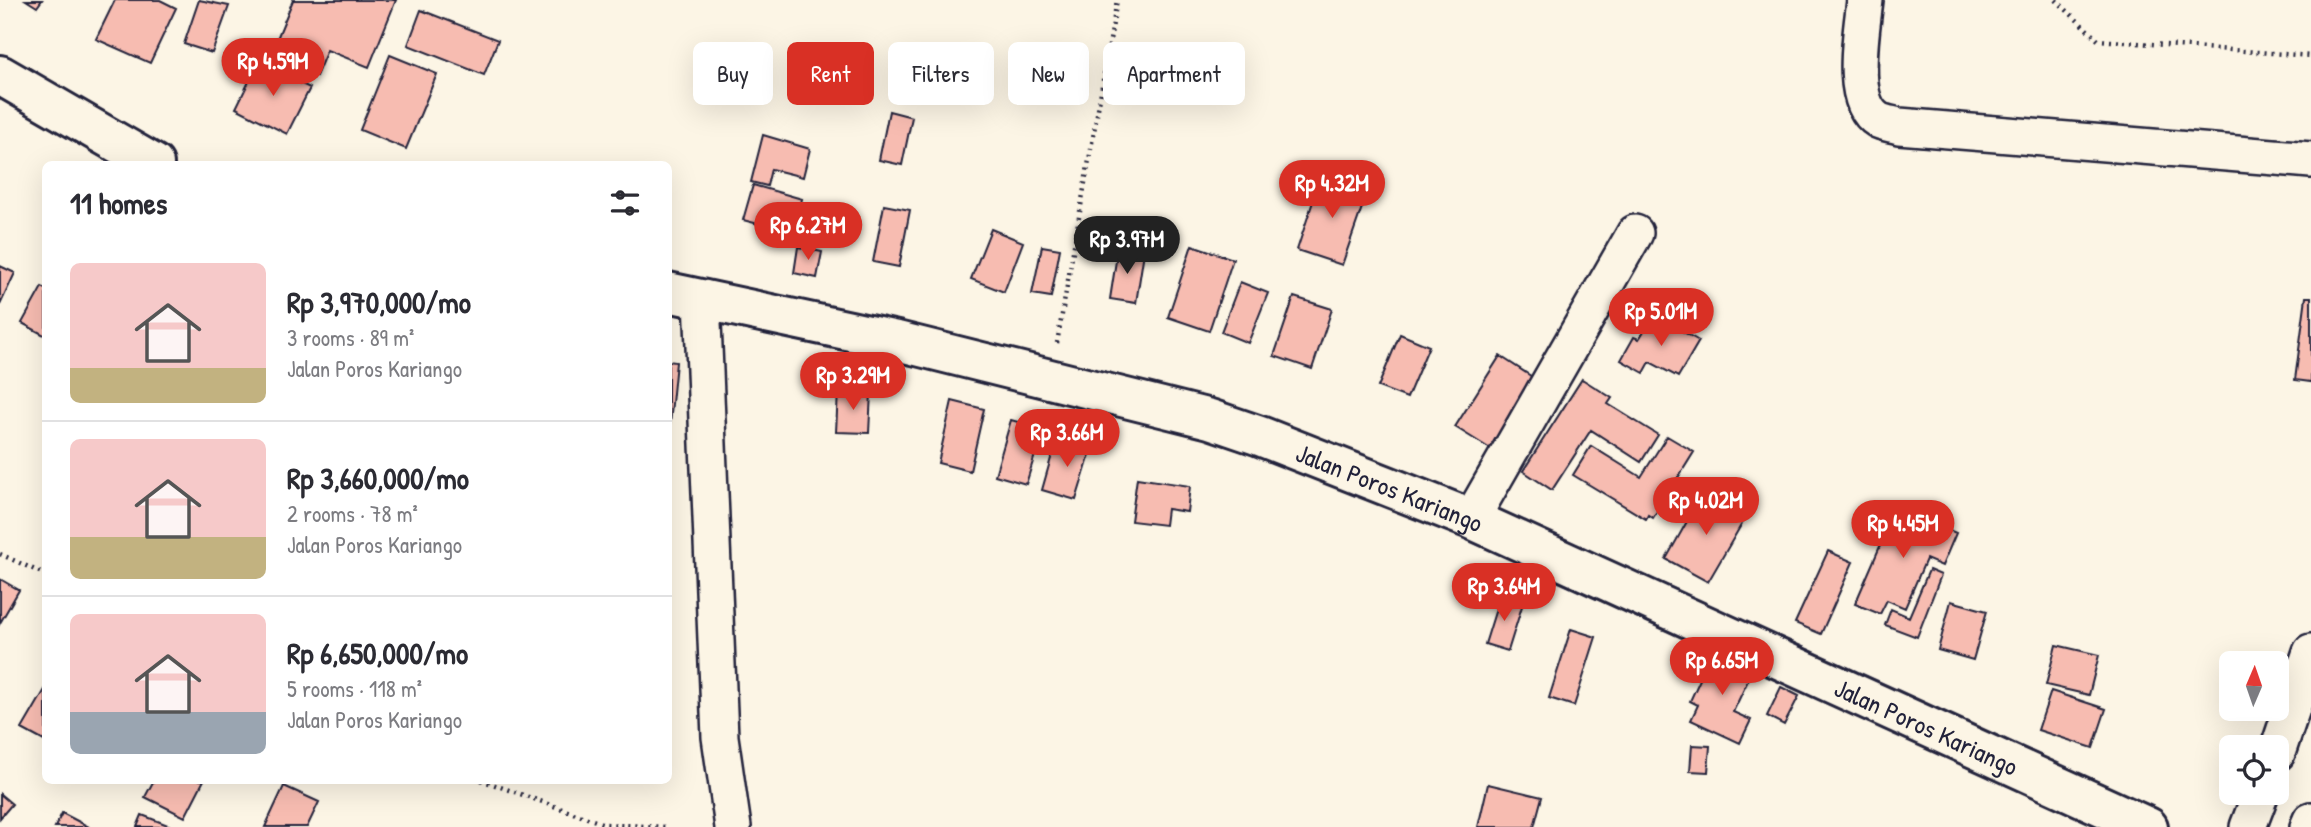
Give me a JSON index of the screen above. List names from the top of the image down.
{
  "streets": {
    "main road": ["Jalan Poros Kariango"]
  },
  "north": "top",
  "page": {
    "price": [
      "Rp 4.59M",
      "Rp 4.32M",
      "Rp 6.27M",
      "Rp 3.97M",
      "Rp 5.01M",
      "Rp 3.29M",
      "Rp 3.66M",
      "Rp 4.02M",
      "Rp 4.45M",
      "Rp 3.64M",
      "Rp 6.65M"
    ],
    "chip": [
      "Buy",
      "Rent",
      "Filters",
      "New",
      "Apartment"
    ],
    "heading": "11 homes",
    "list": [
      {
        "name": "Rp 3,970,000/mo",
        "note": "3 rooms · 89 m² · Jalan Poros Kariango"
      },
      {
        "name": "Rp 3,660,000/mo",
        "note": "2 rooms · 78 m² · Jalan Poros Kariango"
      },
      {
        "name": "Rp 6,650,000/mo",
        "note": "5 rooms · 118 m² · Jalan Poros Kariango"
      }
    ]
  }
}
